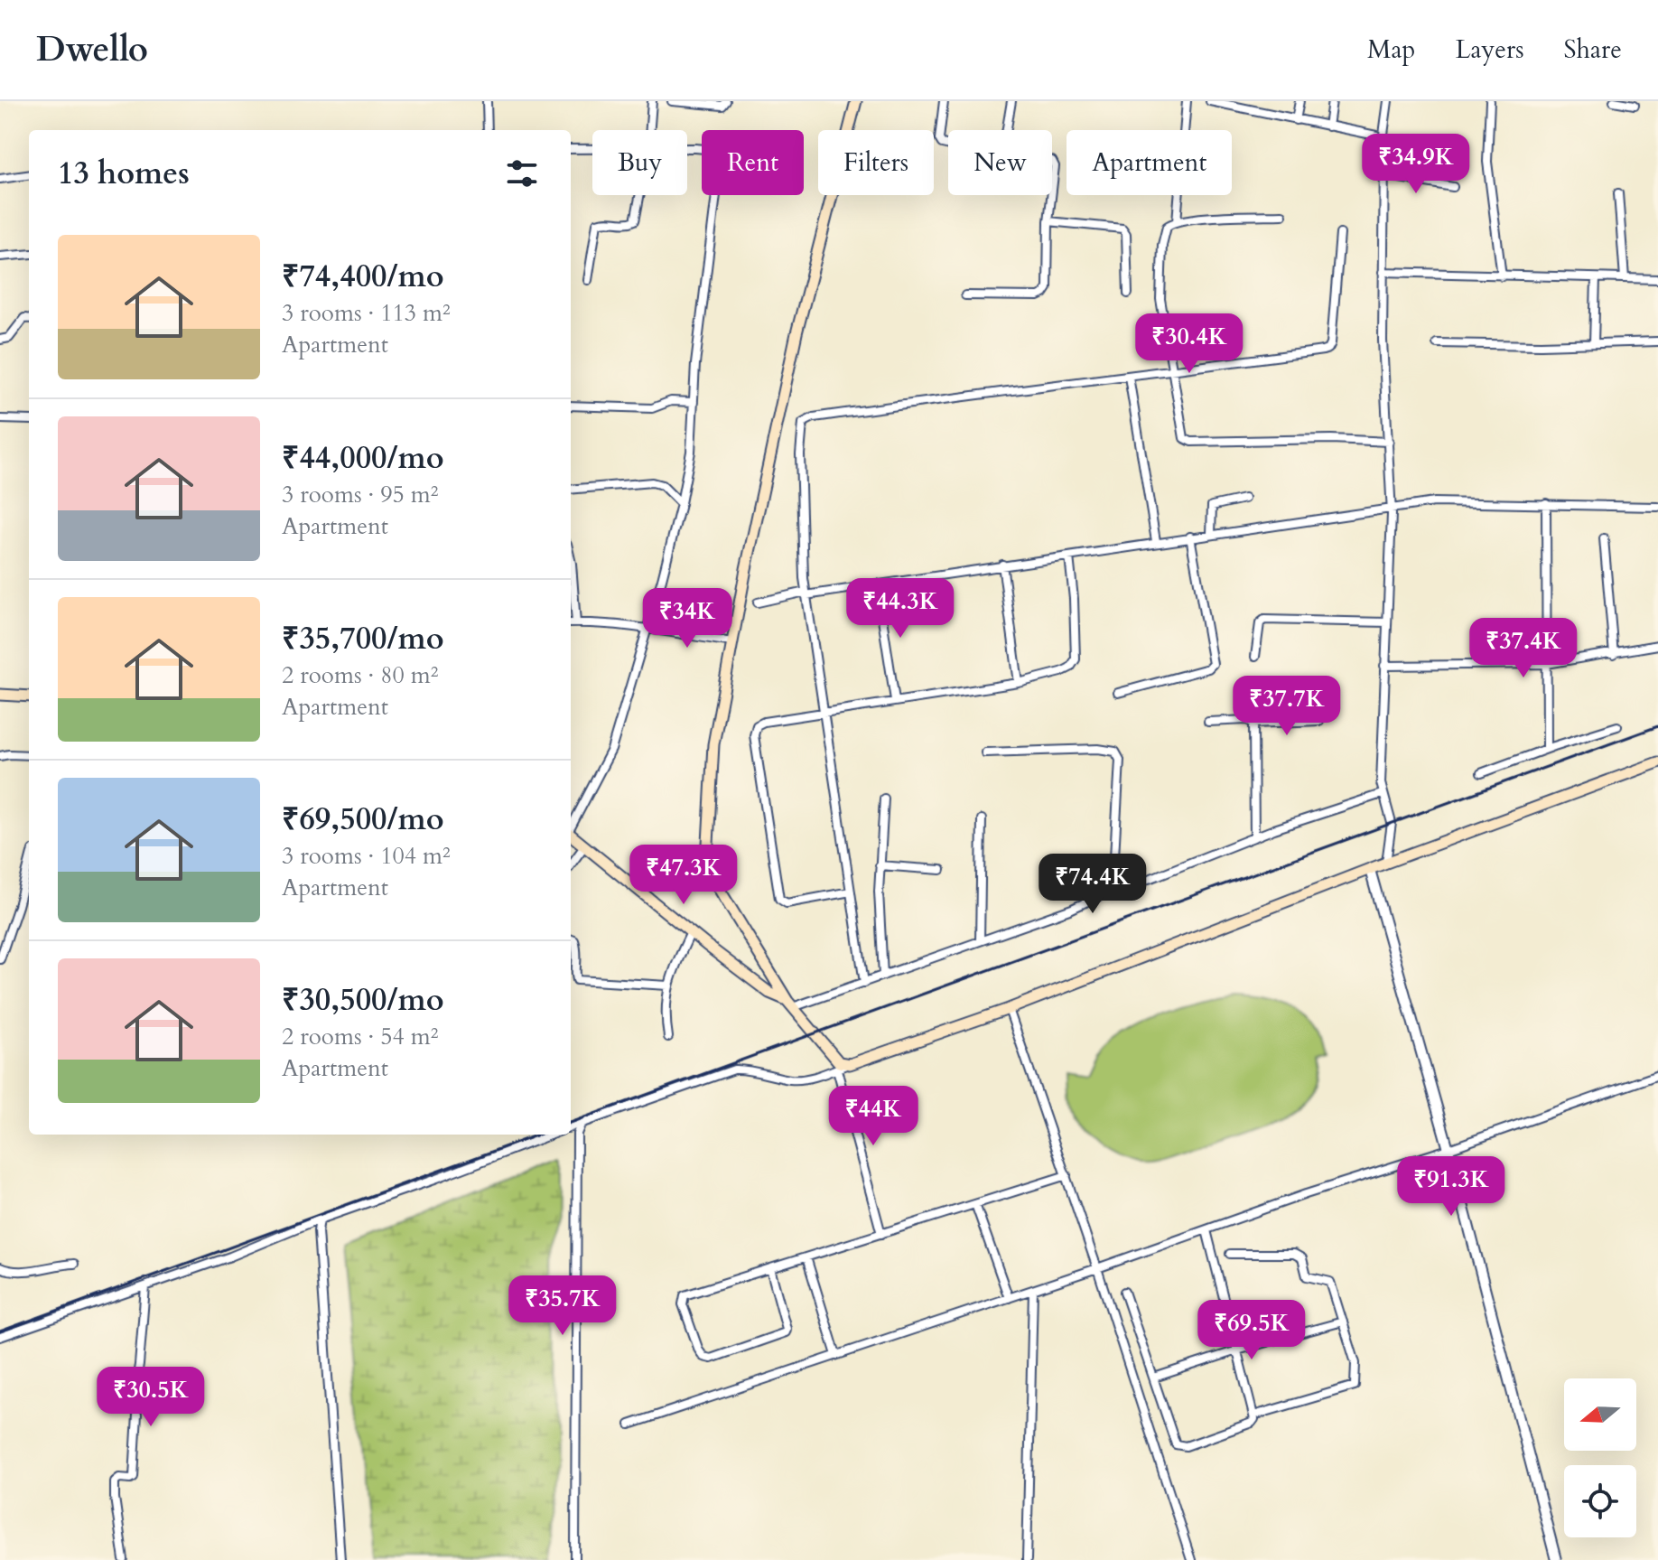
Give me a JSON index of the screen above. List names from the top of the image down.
{
  "north": "left",
  "page": {
    "header": "Dwello",
    "nav": ["Map", "Layers", "Share"],
    "chip": [
      "Buy",
      "Rent",
      "Filters",
      "New",
      "Apartment"
    ],
    "heading": "13 homes",
    "price": [
      "₹34.9K",
      "₹30.4K",
      "₹44.3K",
      "₹34K",
      "₹37.4K",
      "₹37.7K",
      "₹47.3K",
      "₹74.4K",
      "₹44K",
      "₹91.3K",
      "₹35.7K",
      "₹69.5K",
      "₹30.5K"
    ],
    "list": [
      {
        "name": "₹74,400/mo",
        "note": "3 rooms · 113 m² · Apartment"
      },
      {
        "name": "₹44,000/mo",
        "note": "3 rooms · 95 m² · Apartment"
      },
      {
        "name": "₹35,700/mo",
        "note": "2 rooms · 80 m² · Apartment"
      },
      {
        "name": "₹69,500/mo",
        "note": "3 rooms · 104 m² · Apartment"
      },
      {
        "name": "₹30,500/mo",
        "note": "2 rooms · 54 m² · Apartment"
      }
    ]
  }
}
